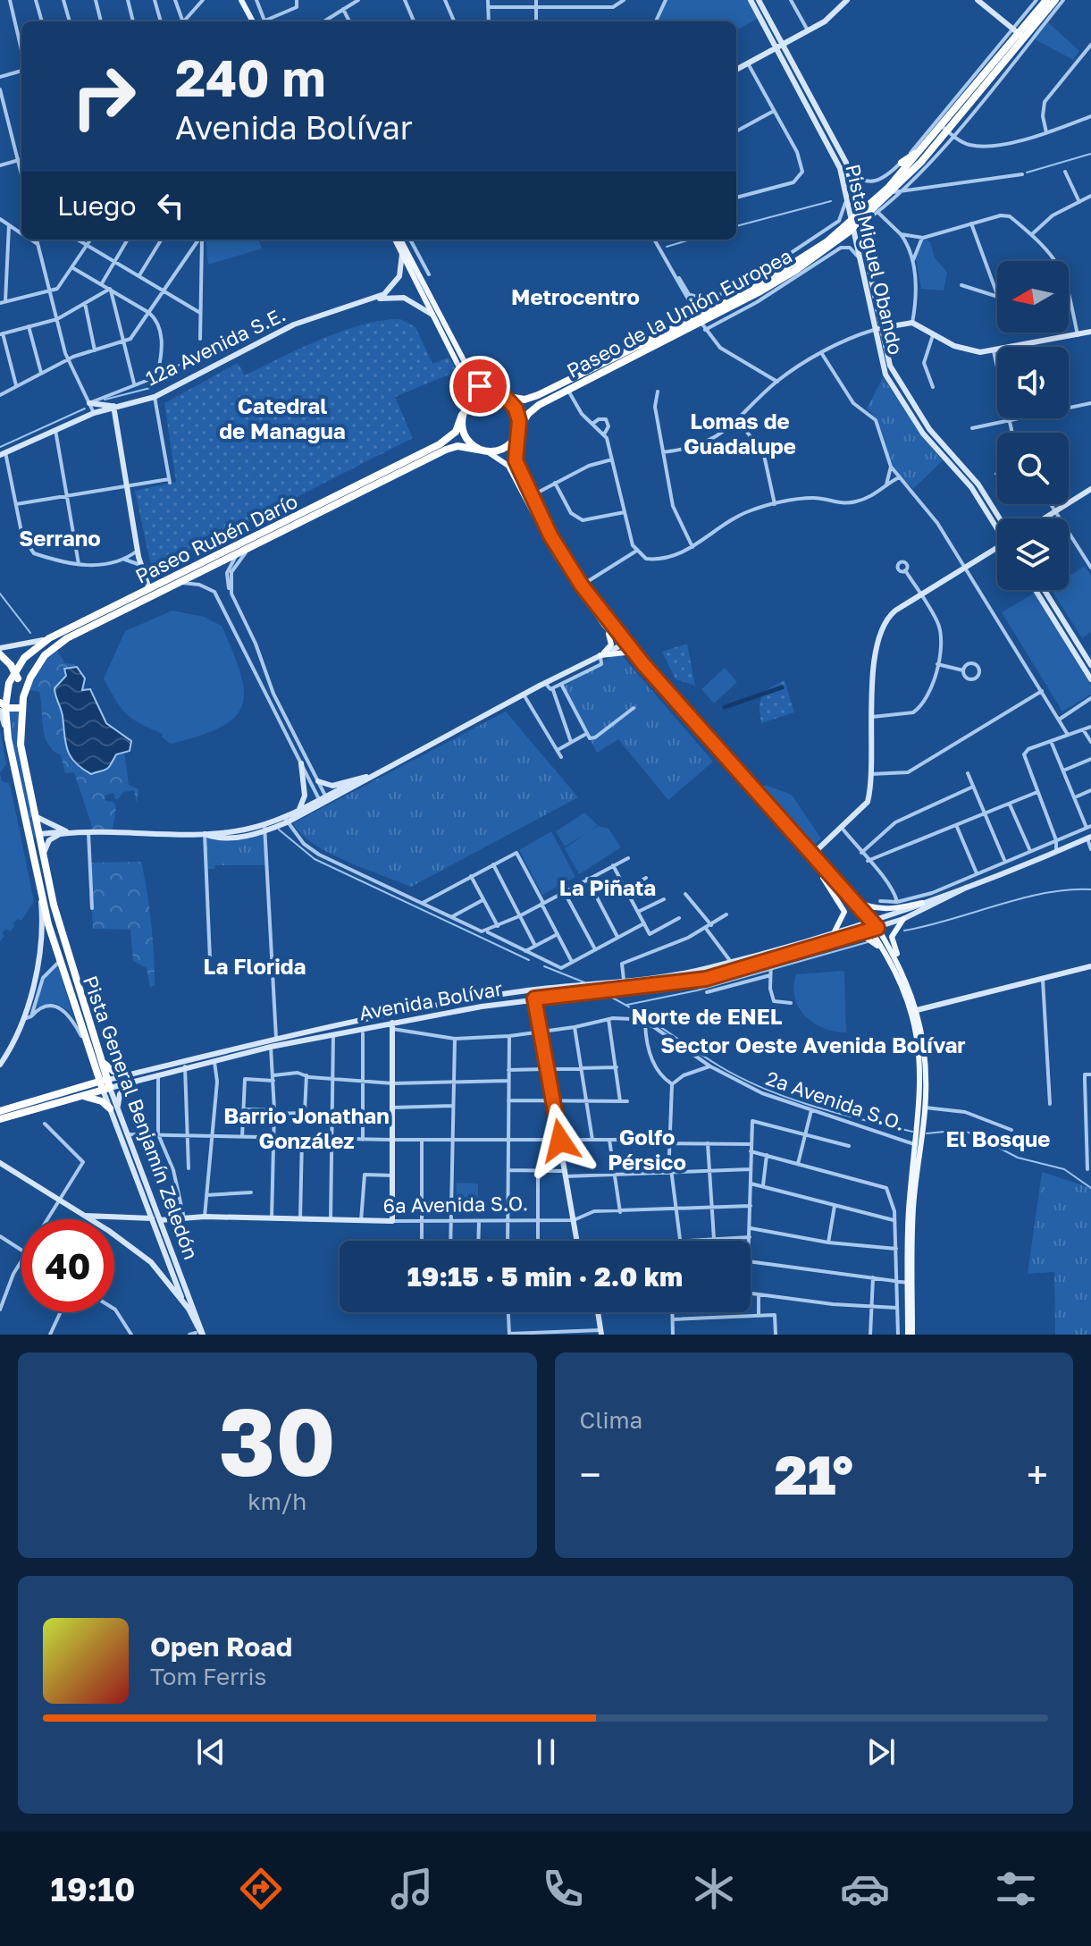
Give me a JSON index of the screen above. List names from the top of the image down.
{
  "streets": {
    "highway": [
      "Paseo de la Unión Europea",
      "Paseo Rubén Darío",
      "Avenida Bolívar",
      "Pista General Benjamín Zeledón"
    ],
    "main road": ["Pista Miguel Obando", "12a Avenida S.E.", "6a Avenida S.O."],
    "street": ["2a Avenida S.O."]
  },
  "crossings": [
    ["Pista Miguel Obando", "Paseo de la Unión Europea"],
    ["Paseo de la Unión Europea", "Paseo Rubén Darío"],
    ["Paseo Rubén Darío", "Pista General Benjamín Zeledón"],
    ["Avenida Bolívar", "2a Avenida S.O."],
    ["Avenida Bolívar", "Pista General Benjamín Zeledón"],
    ["Pista General Benjamín Zeledón", "6a Avenida S.O."]
  ],
  "districts": [
    "Metrocentro",
    "Catedral de Managua",
    "Lomas de Guadalupe",
    "Serrano",
    "La Piñata",
    "La Florida",
    "Norte de ENEL",
    "Sector Oeste Avenida Bolívar",
    "Barrio Jonathan González",
    "Golfo Pérsico",
    "El Bosque"
  ],
  "north": "left",
  "page": {
    "turn": ["240 m", "Avenida Bolívar"],
    "then": "Luego",
    "limit": "40",
    "trip": "19:15 · 5 min · 2.0 km",
    "tile": [
      ["30", "km/h"],
      "Clima"
    ],
    "heat": ["−", "21°", "+"],
    "song": ["Open Road", "Tom Ferris"],
    "tabs": "19:10"
  }
}
